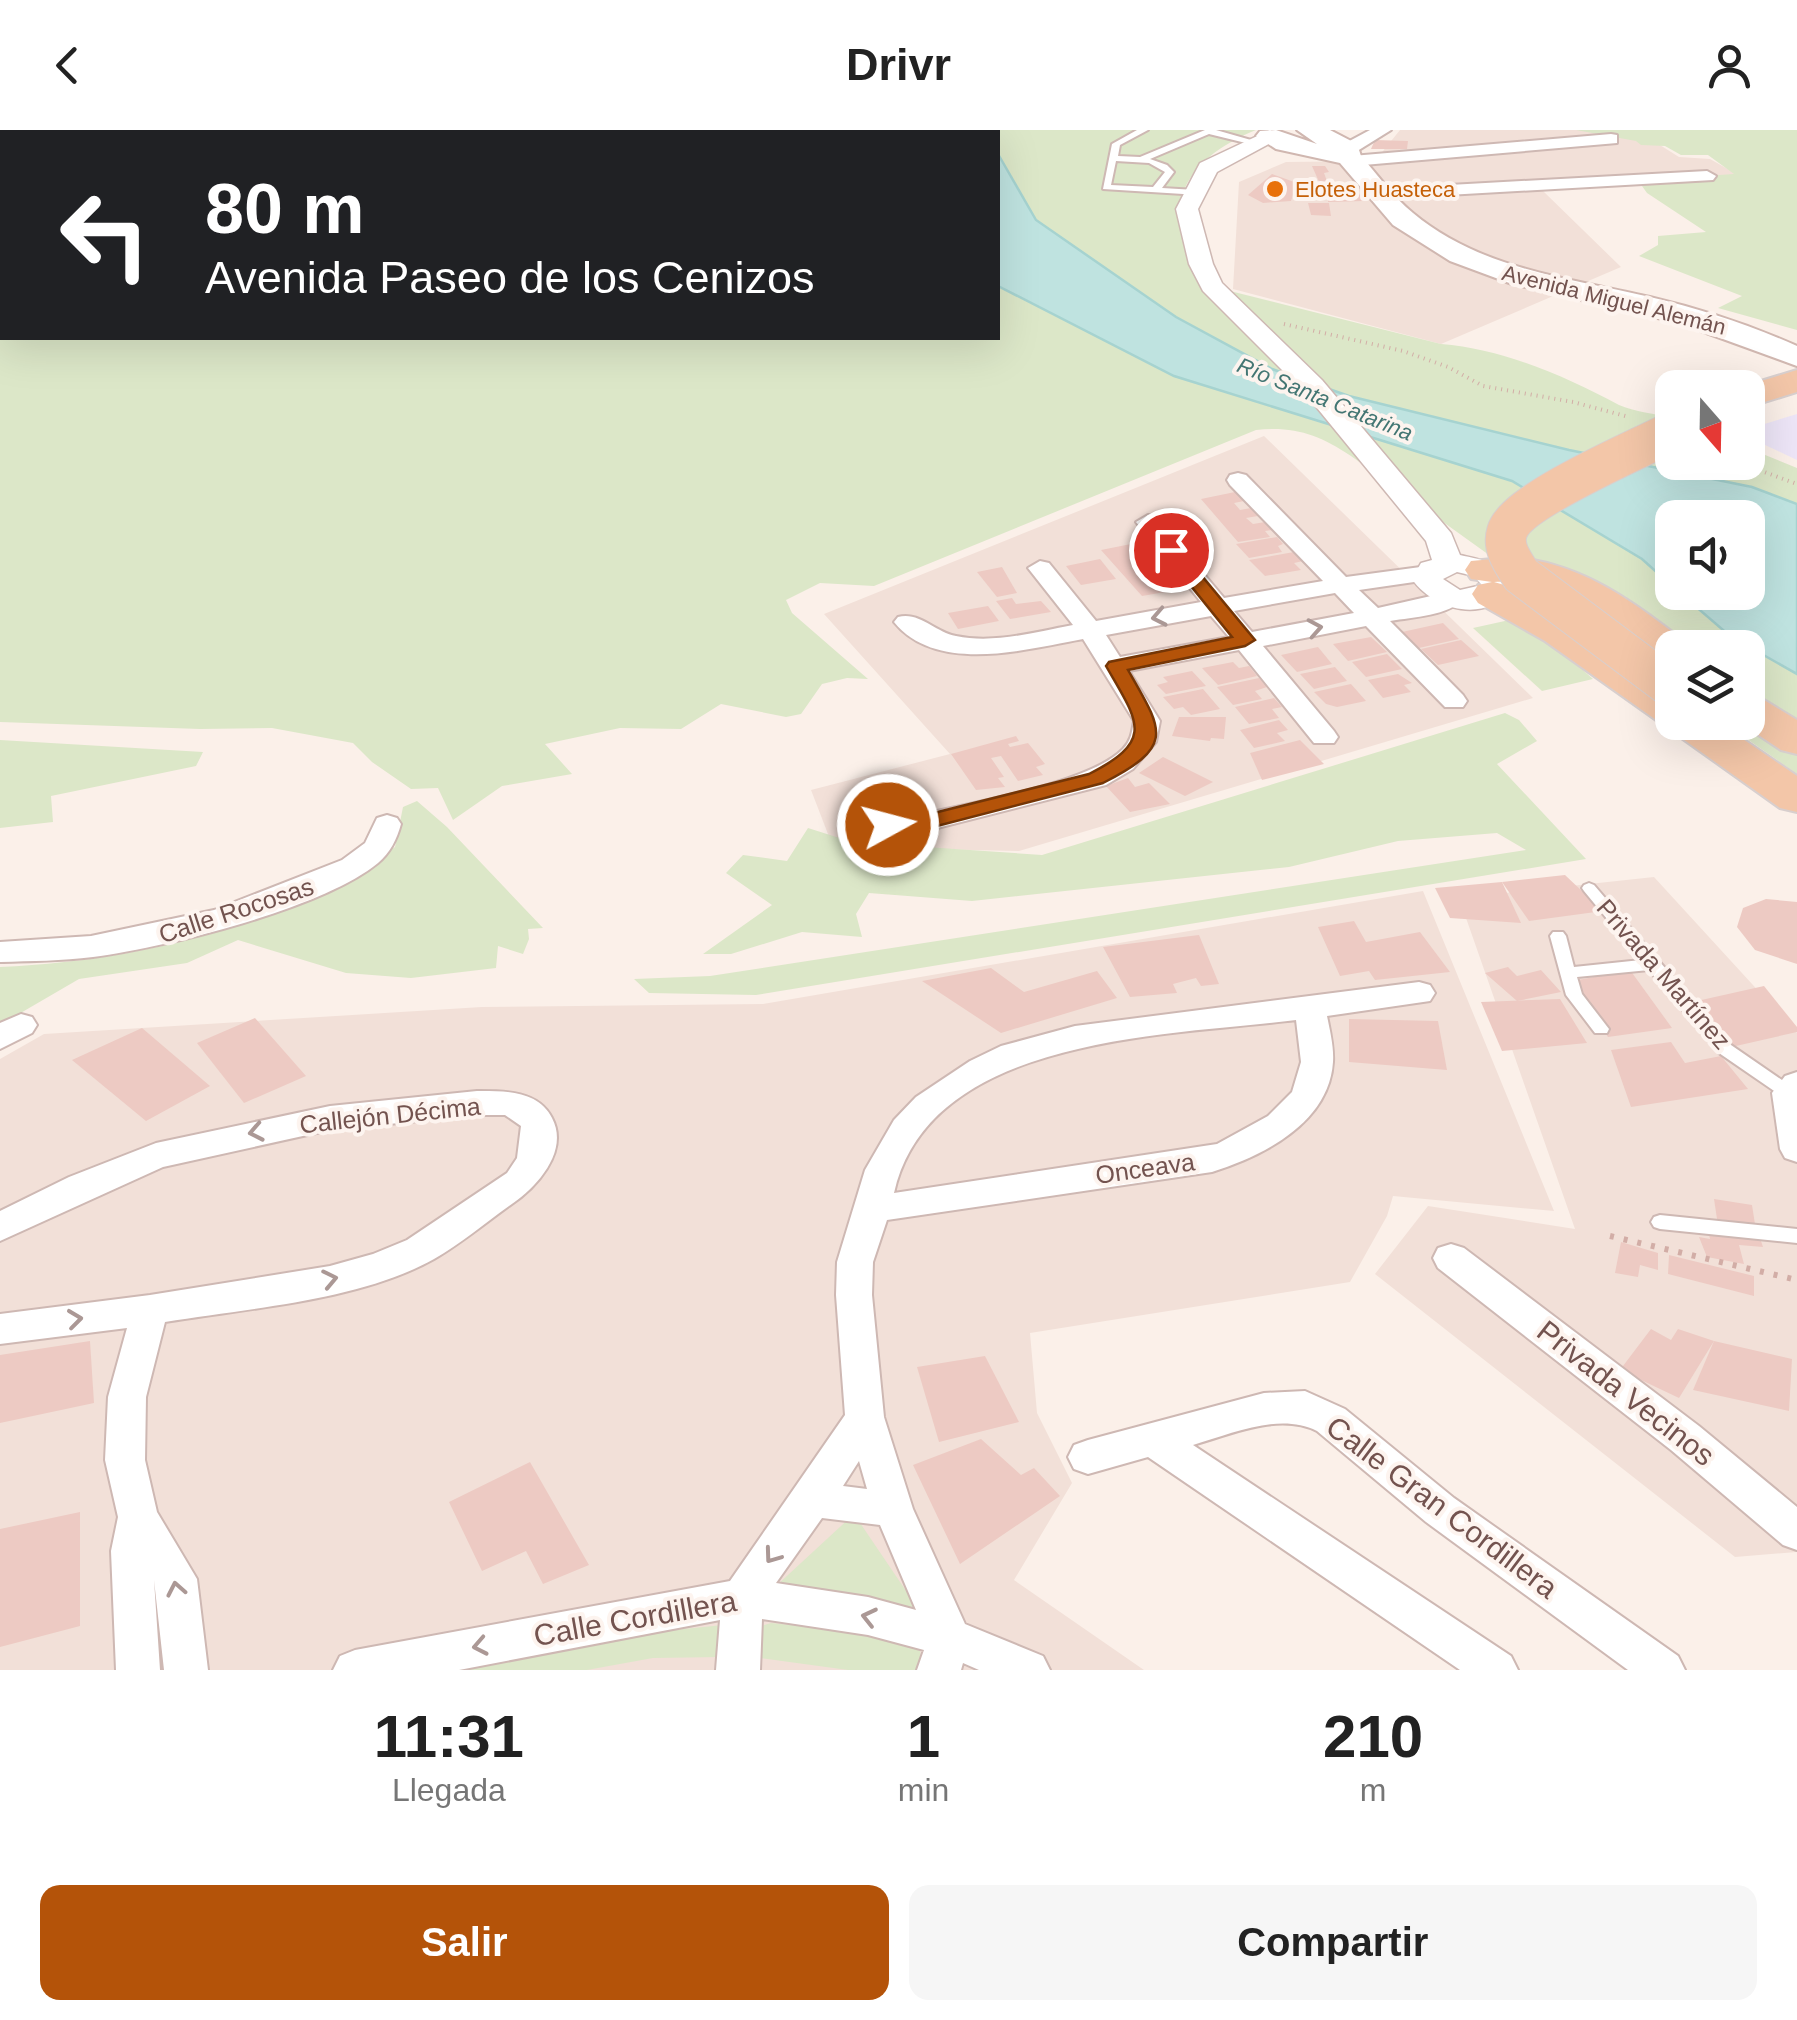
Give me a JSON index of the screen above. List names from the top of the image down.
{
  "streets": {
    "main road": ["Avenida Miguel Alemán"],
    "street": [
      "Calle Rocosas",
      "Callejón Décima",
      "Onceava",
      "Privada Vecinos",
      "Calle Gran Cordillera",
      "Calle Cordillera"
    ],
    "lane": ["Privada Martínez"]
  },
  "one_way": ["Calle Cordillera"],
  "water": ["Río Santa Catarina"],
  "places": ["Elotes Huasteca"],
  "north": "bottom",
  "page": {
    "header": "Drivr",
    "turn": ["80 m", "Avenida Paseo de los Cenizos"],
    "eta": [
      "11:31",
      "Llegada",
      "1",
      "min",
      "210",
      "m"
    ],
    "buttons": ["Salir", "Compartir"]
  }
}
